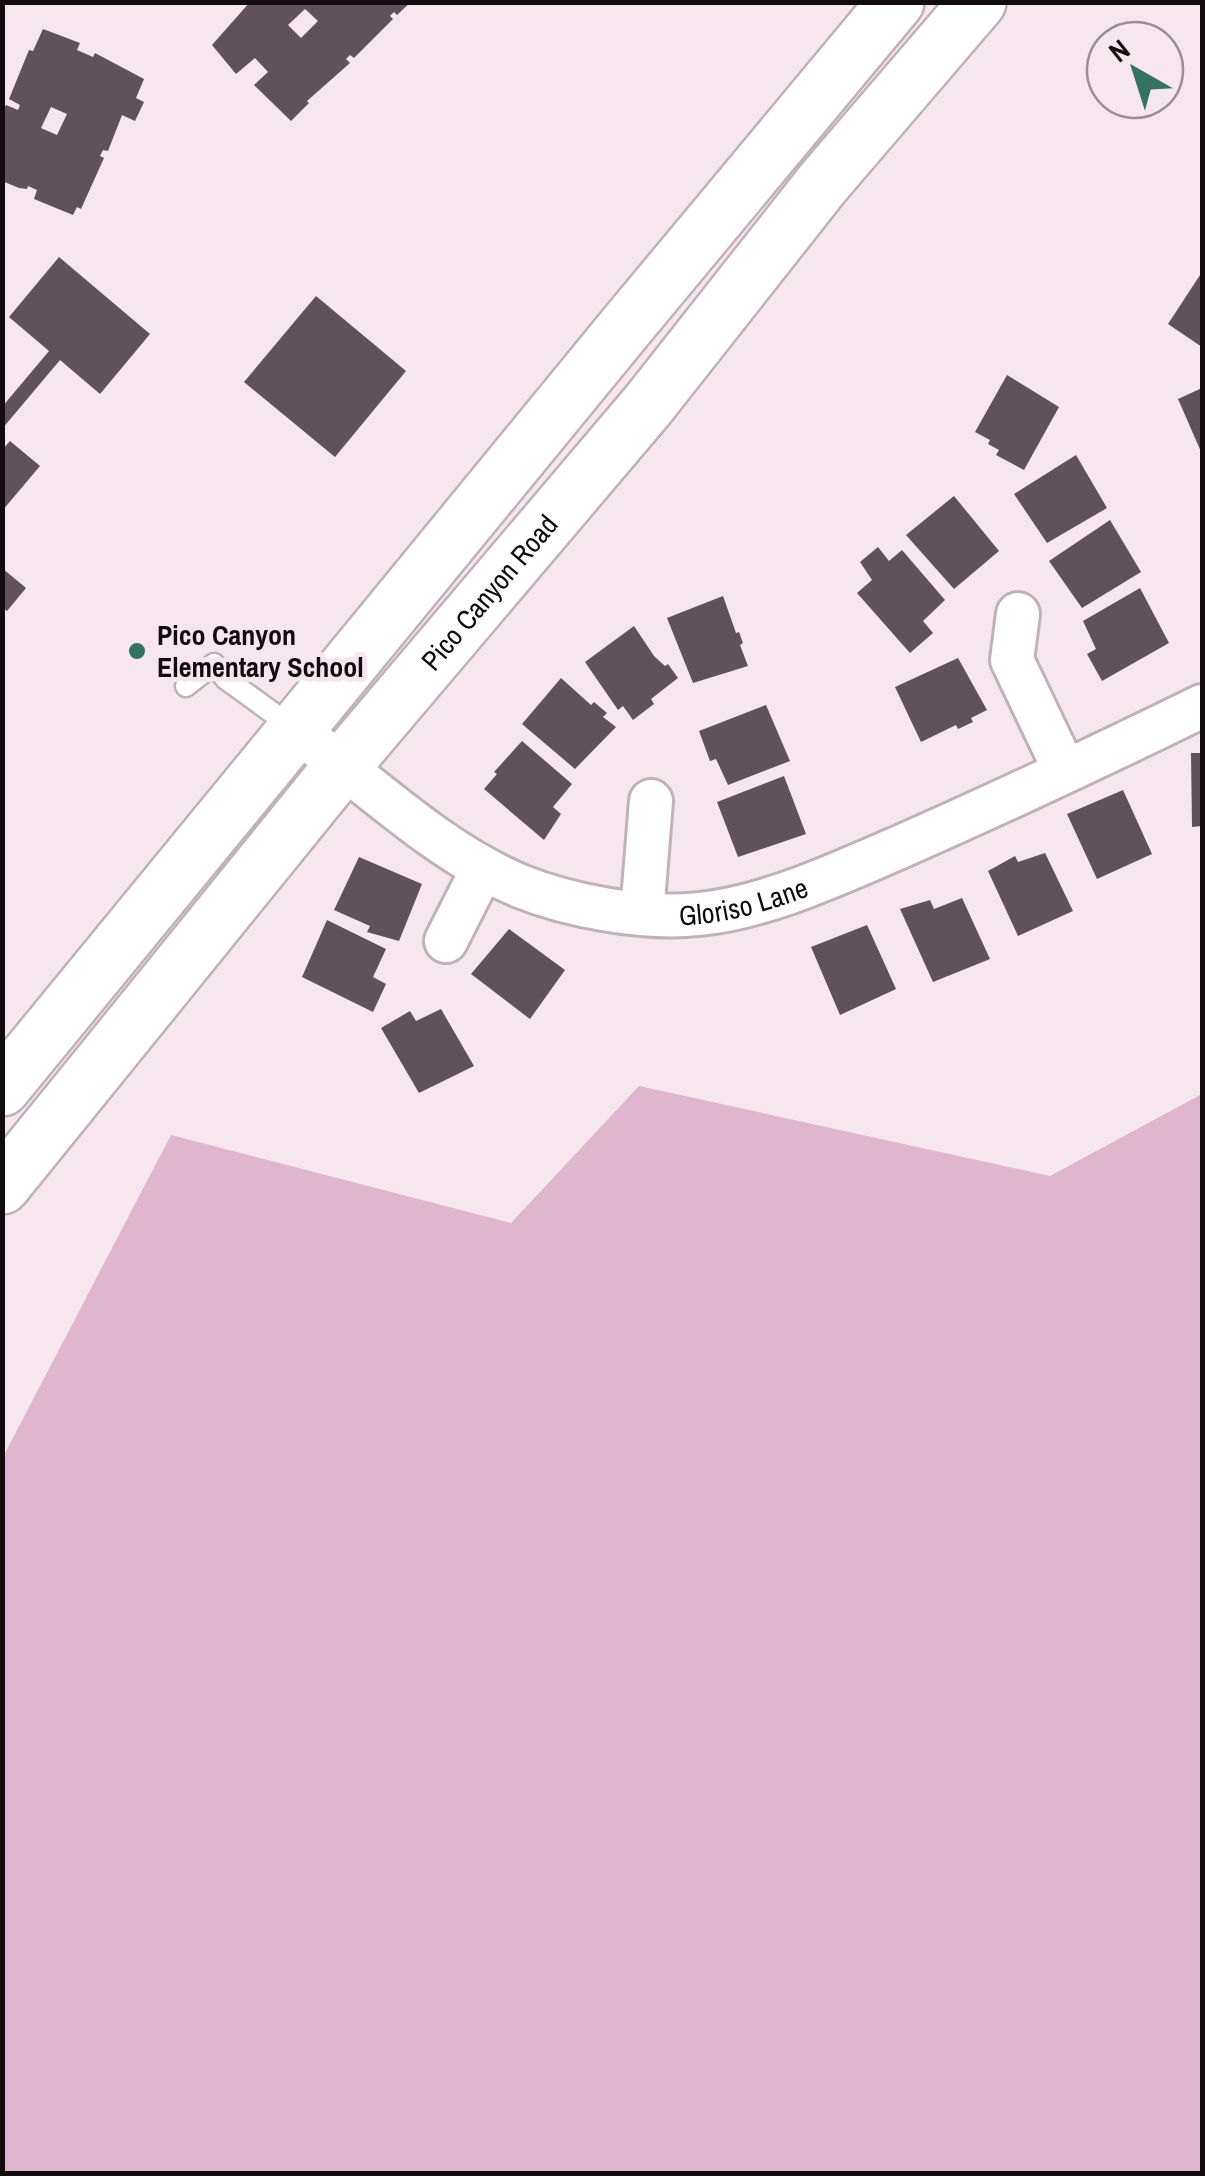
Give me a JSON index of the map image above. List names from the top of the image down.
{
  "streets": {
    "main road": ["Pico Canyon Road"],
    "street": ["Gloriso Lane"]
  },
  "crossings": [
    ["Pico Canyon Road", "Gloriso Lane"]
  ],
  "places": ["Pico Canyon Elementary School"],
  "north": "top left"
}
